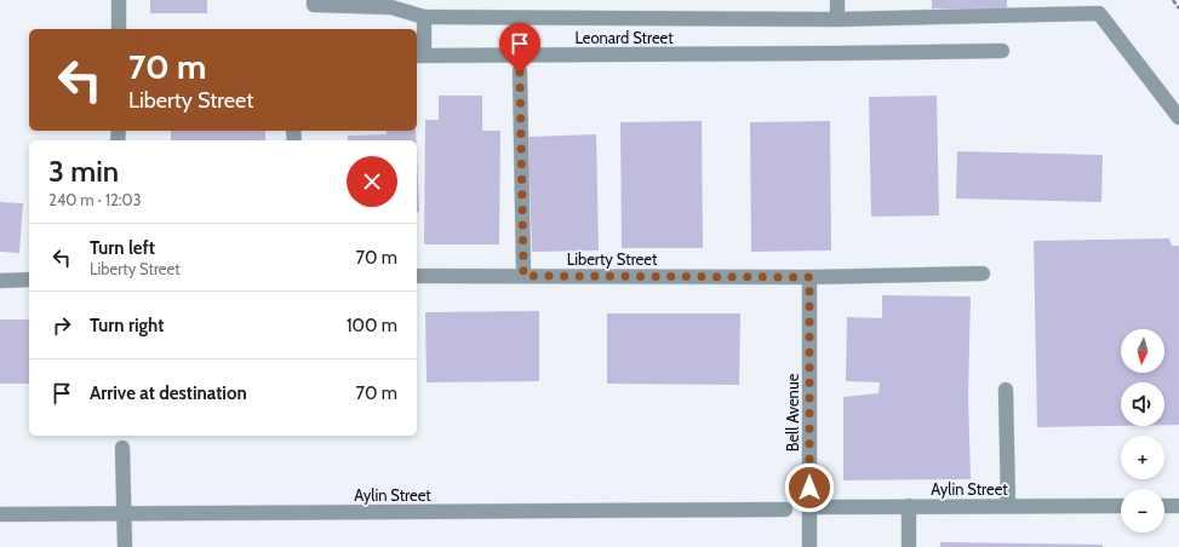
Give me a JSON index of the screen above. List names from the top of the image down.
{
  "streets": {
    "street": [
      "Leonard Street",
      "Liberty Street",
      "Bell Avenue",
      "Aylin Street"
    ]
  },
  "crossings": [
    ["Liberty Street", "Bell Avenue"],
    ["Bell Avenue", "Aylin Street"]
  ],
  "north": "bottom",
  "page": {
    "turn": ["70 m", "Liberty Street"],
    "heading": ["3 min", "240 m · 12:03"],
    "list": [
      {
        "name": "Turn left",
        "note": "Liberty Street",
        "value": "70 m"
      },
      {
        "name": "Turn right",
        "value": "100 m"
      },
      {
        "name": "Arrive at destination",
        "value": "70 m"
      }
    ],
    "map_buttons": ["+", "−"]
  }
}
